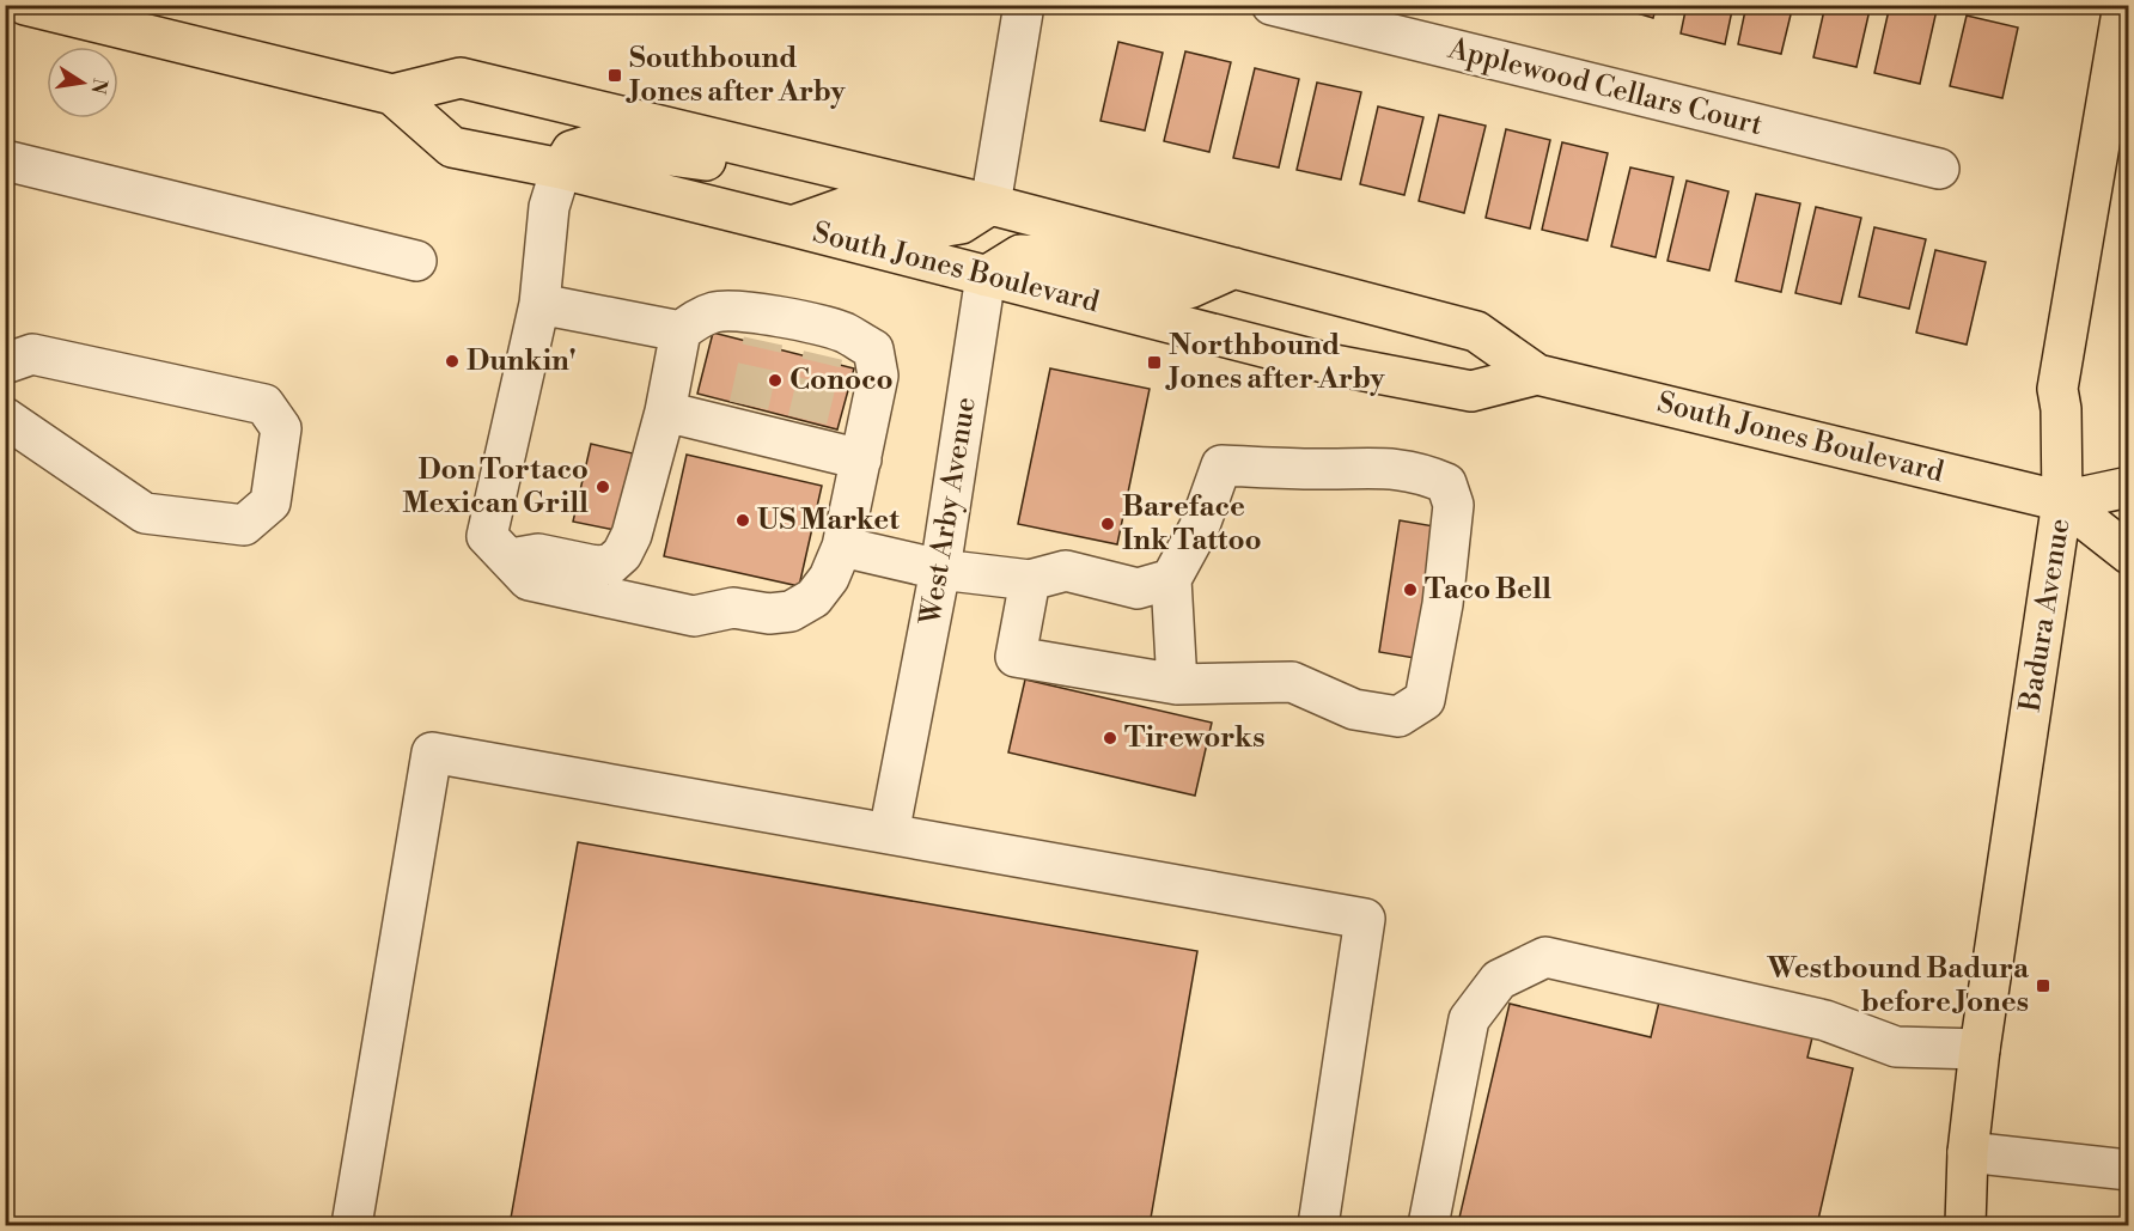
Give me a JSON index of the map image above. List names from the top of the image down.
{
  "streets": {
    "main road": ["South Jones Boulevard", "Badura Avenue"],
    "street": ["Applewood Cellars Court", "West Arby Avenue"]
  },
  "crossings": [
    ["South Jones Boulevard", "West Arby Avenue"],
    ["South Jones Boulevard", "Badura Avenue"]
  ],
  "places": {
    "transit": ["Southbound Jones after Arby", "Northbound Jones after Arby", "Westbound Badura before Jones"],
    "other": [
      "Dunkin'",
      "Conoco",
      "Don Tortaco Mexican Grill",
      "US Market",
      "Bareface Ink Tattoo",
      "Taco Bell",
      "Tireworks"
    ]
  },
  "north": "right"
}
